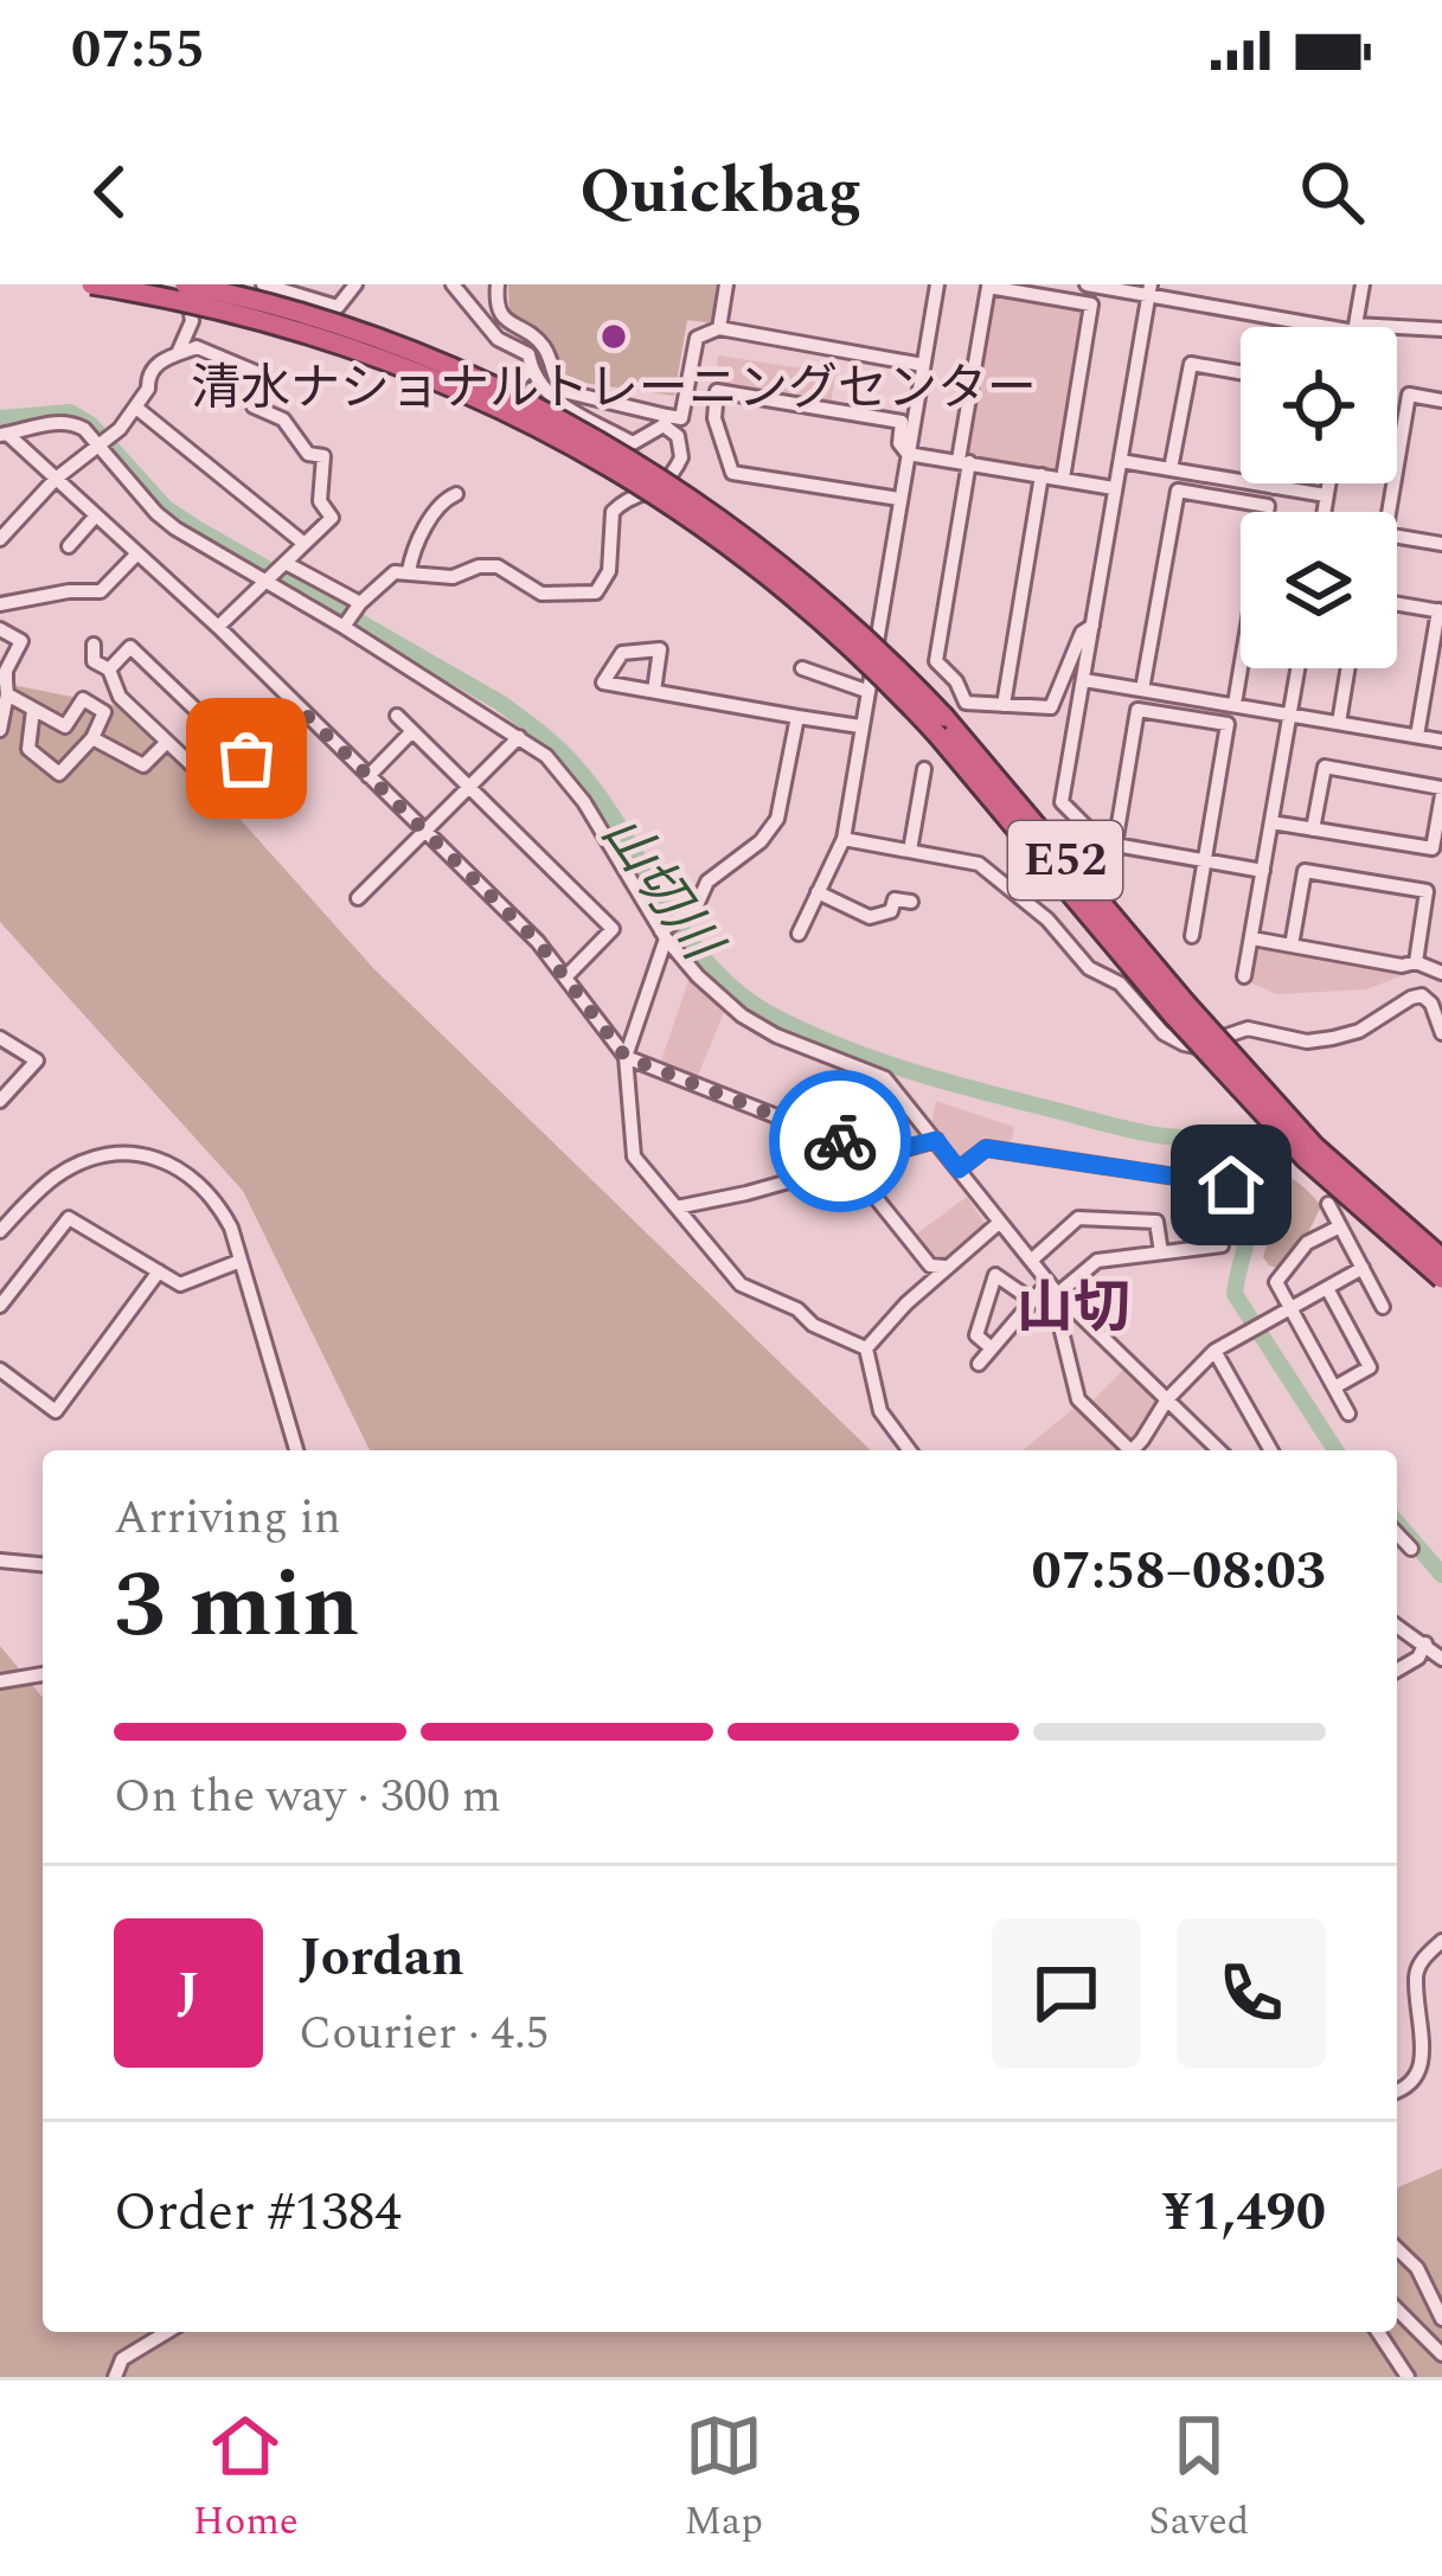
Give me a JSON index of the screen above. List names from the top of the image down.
{
  "streets": {
    "highway": ["E52"]
  },
  "districts": ["山切"],
  "water": ["山切川"],
  "places": ["清水ナショナルトレーニングセンター"],
  "page": {
    "status": "07:55",
    "header": "Quickbag",
    "heading": ["3 min", "Arriving in", "07:58–08:03"],
    "panel": [
      "Jordan",
      "Courier · 4.5",
      "Order #1384",
      "¥1,490"
    ],
    "bar": "On the way · 300 m",
    "round": "J",
    "tabs": ["Home", "Map", "Saved"]
  }
}
